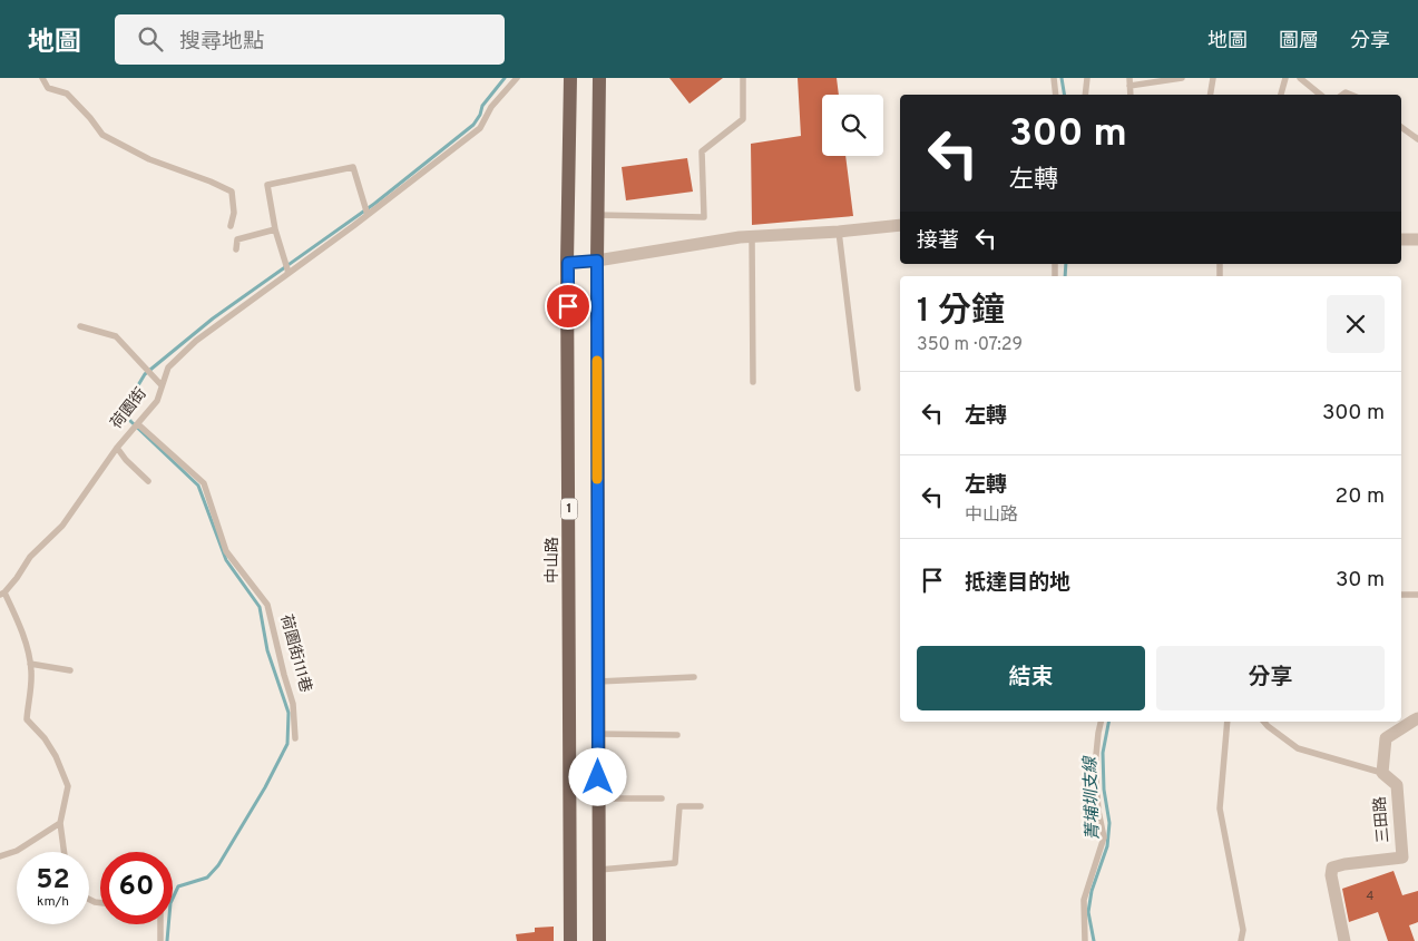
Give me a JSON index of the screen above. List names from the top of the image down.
{
  "streets": {
    "main road": ["1", "中山路"],
    "street": ["三田路"],
    "lane": ["荷園街", "荷園街111巷"]
  },
  "crossings": [
    ["荷園街", "荷園街111巷"]
  ],
  "water": ["菁埔圳支線"],
  "house_numbers": ["4"],
  "page": {
    "header": "地圖",
    "search": "搜尋地點",
    "nav": ["地圖", "圖層", "分享"],
    "turn": ["300 m", "左轉"],
    "then": "接著",
    "heading": ["1 分鐘", "350 m · 07:29"],
    "list": [
      {
        "name": "左轉",
        "value": "300 m"
      },
      {
        "name": "左轉",
        "note": "中山路",
        "value": "20 m"
      },
      {
        "name": "抵達目的地",
        "value": "30 m"
      }
    ],
    "buttons": ["結束", "分享"],
    "speed": "52 km/h",
    "limit": "60"
  }
}
